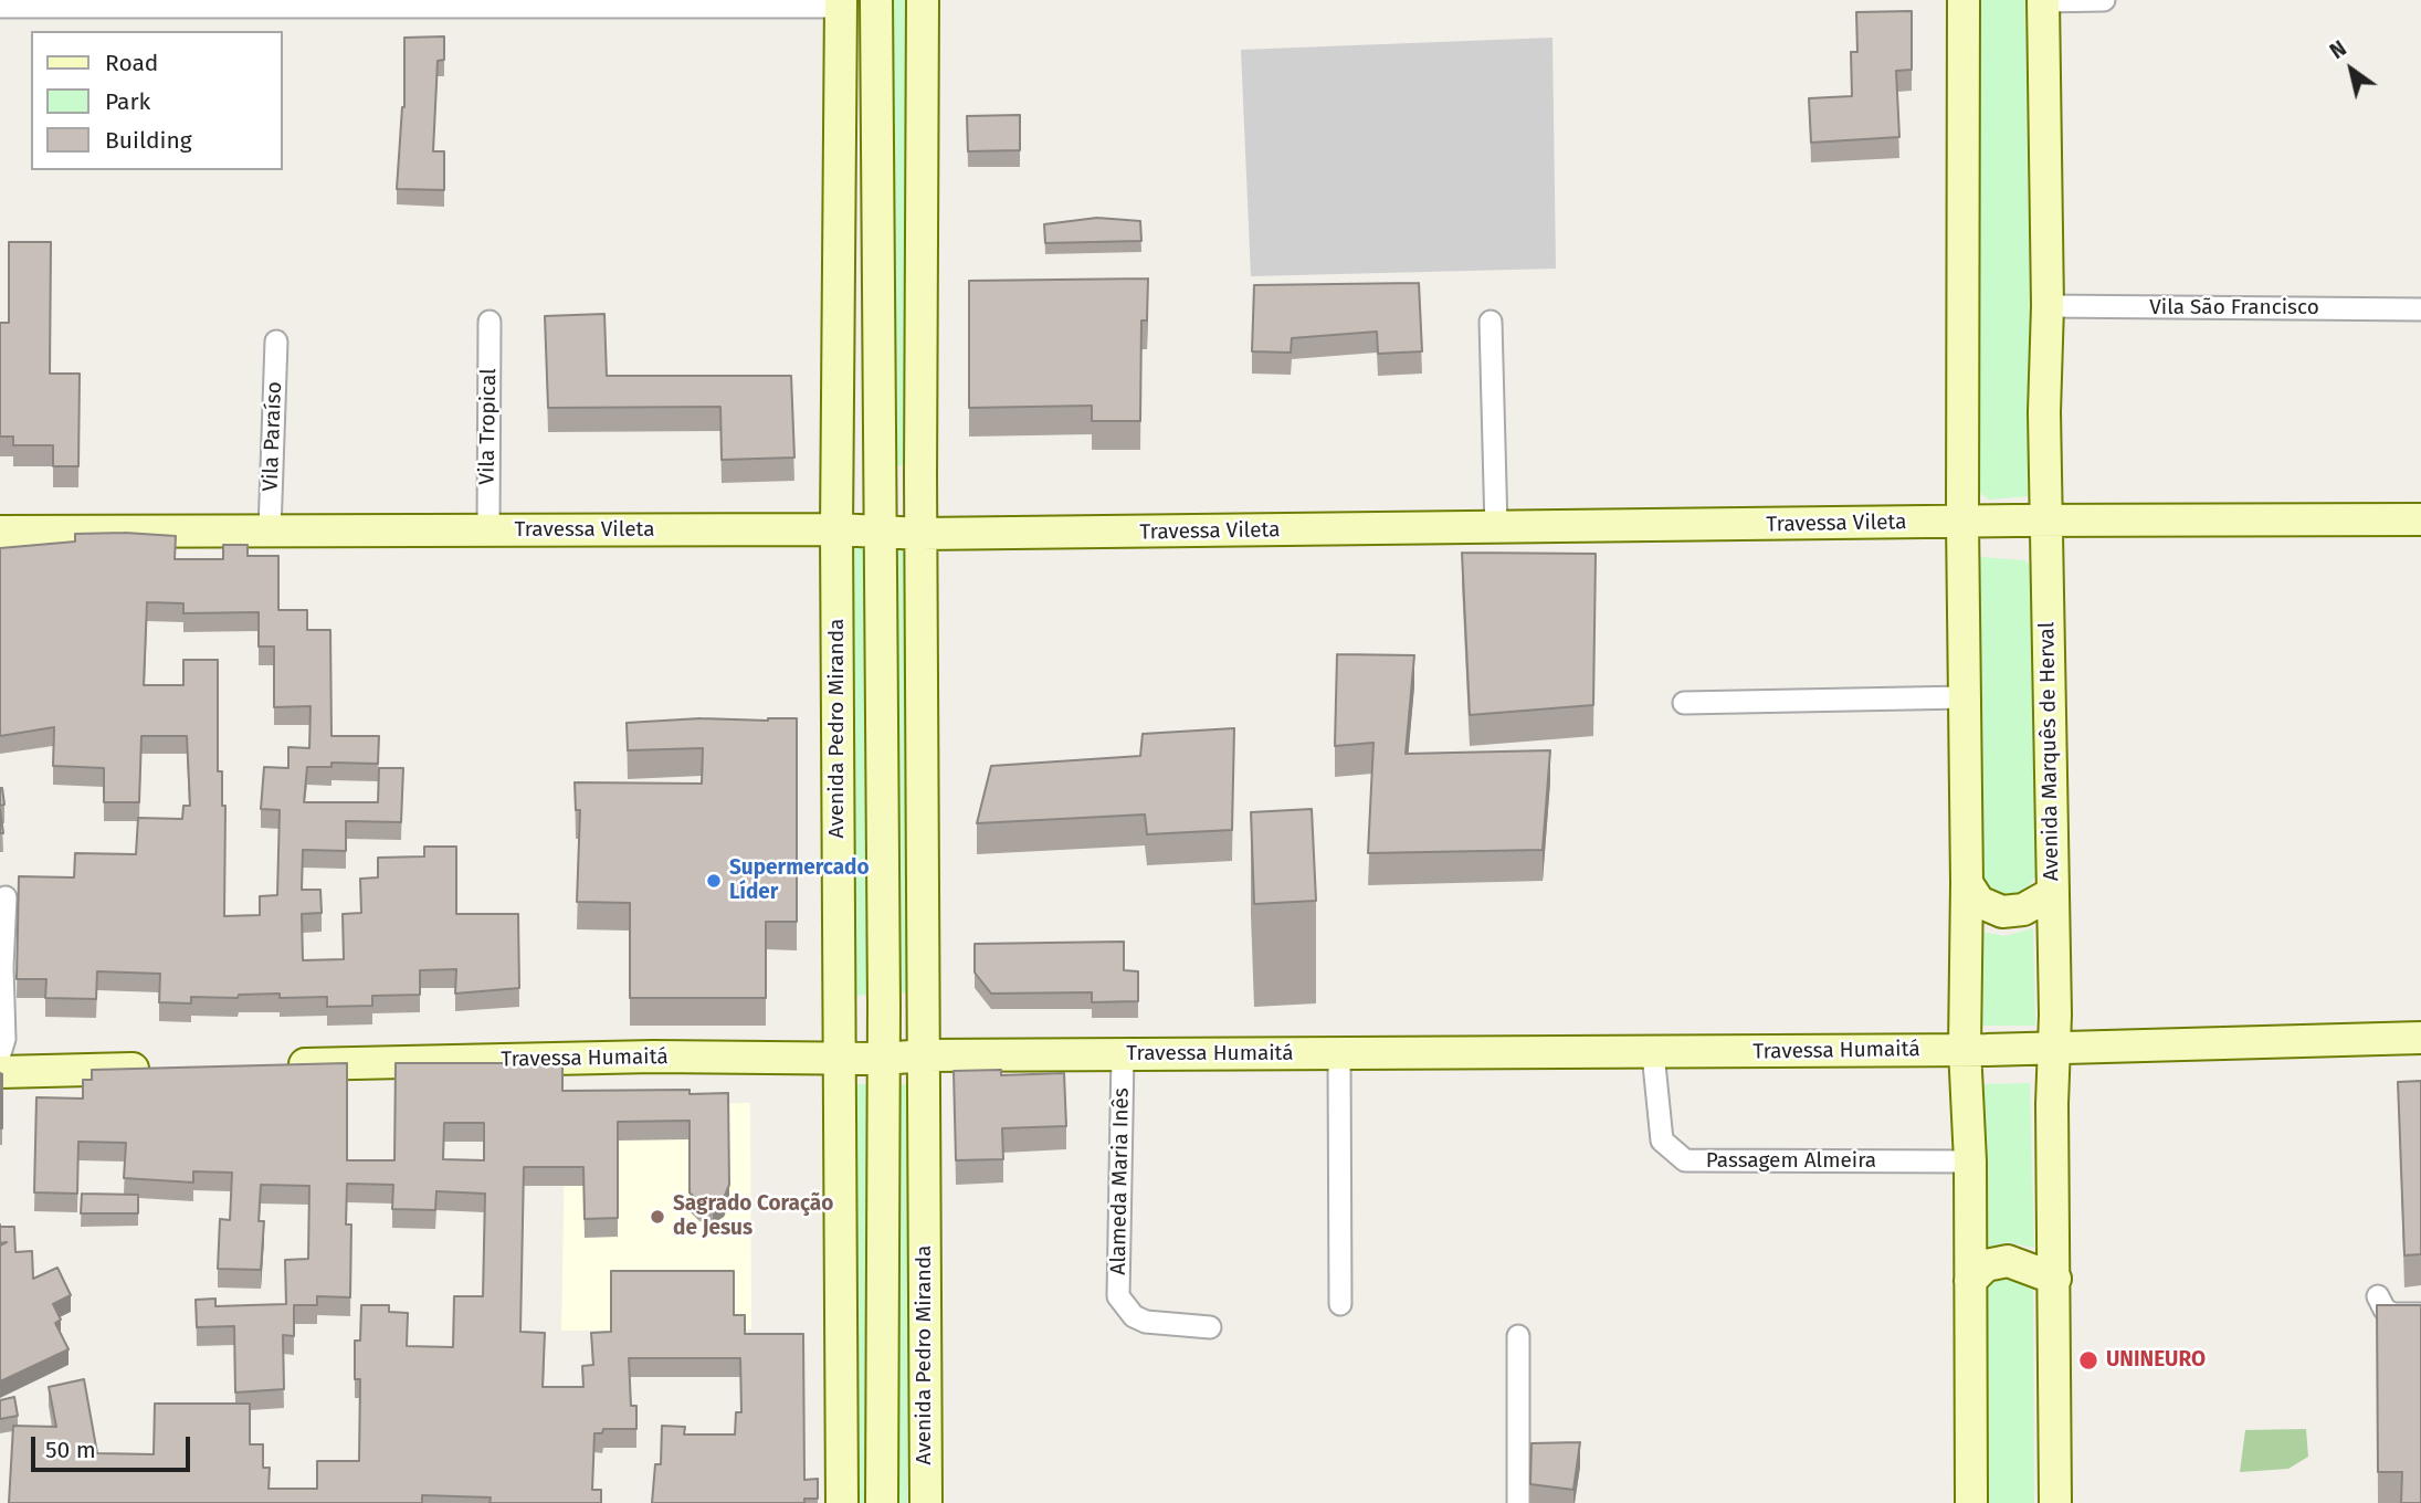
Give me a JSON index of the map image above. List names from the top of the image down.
{
  "streets": {
    "main road": [
      "Travessa Vileta",
      "Avenida Pedro Miranda",
      "Avenida Marquês de Herval",
      "Travessa Humaitá"
    ],
    "street": [
      "Vila São Francisco",
      "Vila Tropical",
      "Vila Paraíso",
      "Passagem Almeira",
      "Alameda Maria Inês"
    ]
  },
  "crossings": [
    ["Vila São Francisco", "Avenida Marquês de Herval"],
    ["Vila Tropical", "Travessa Vileta"],
    ["Vila Paraíso", "Travessa Vileta"],
    ["Travessa Vileta", "Avenida Pedro Miranda"],
    ["Travessa Vileta", "Avenida Marquês de Herval"],
    ["Avenida Pedro Miranda", "Travessa Humaitá"],
    ["Avenida Marquês de Herval", "Travessa Humaitá"],
    ["Travessa Humaitá", "Passagem Almeira"],
    ["Travessa Humaitá", "Alameda Maria Inês"]
  ],
  "places": ["Supermercado Líder", "Sagrado Coração de Jesus", "UNINEURO"],
  "legend": ["Road", "Park", "Building"],
  "scale_bar": "50 m",
  "north": "top left"
}
